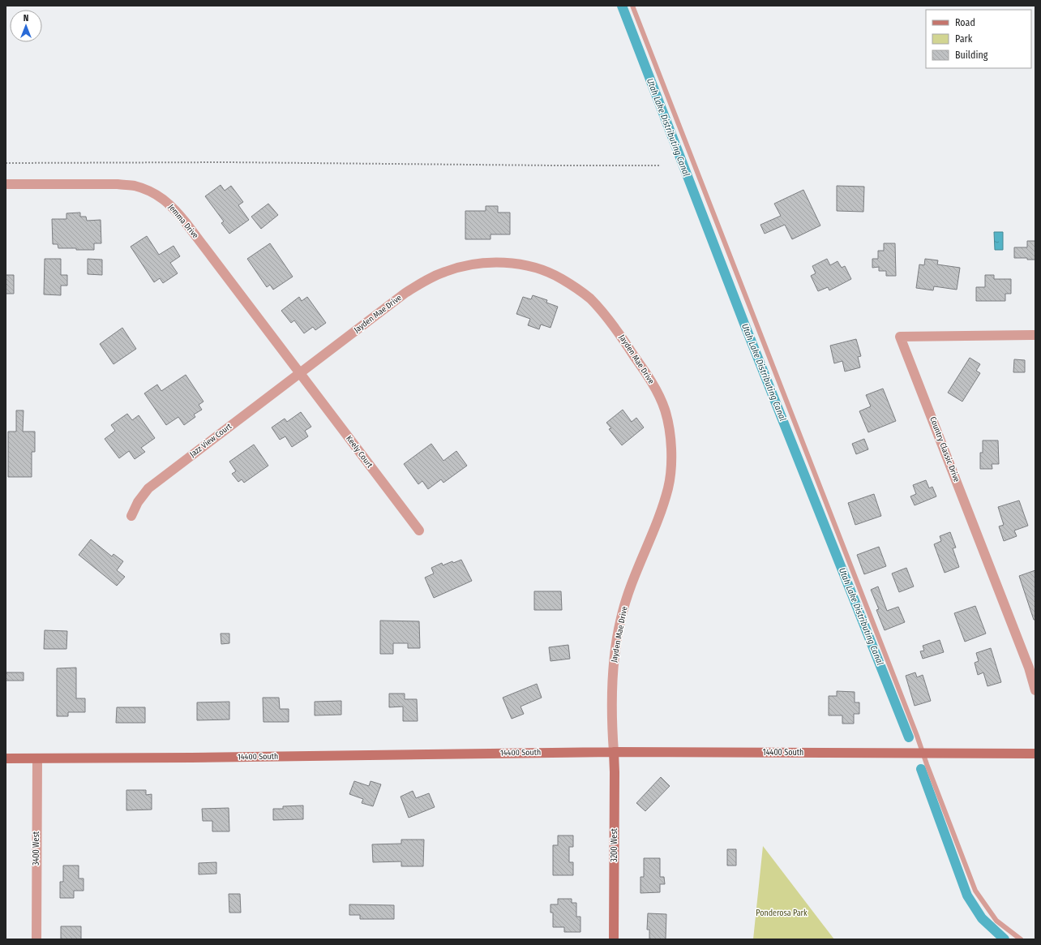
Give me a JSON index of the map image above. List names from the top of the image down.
{
  "streets": {
    "street": [
      "Jemma Drive",
      "Jayden Mae Drive",
      "Jazz View Court",
      "Country Classic Drive",
      "Keely Court",
      "14400 South",
      "3200 West",
      "3400 West"
    ]
  },
  "crossings": [
    ["Jemma Drive", "Jayden Mae Drive"],
    ["Jemma Drive", "Jazz View Court"],
    ["Jemma Drive", "Keely Court"],
    ["Jayden Mae Drive", "Jazz View Court"],
    ["Jayden Mae Drive", "Keely Court"],
    ["Jayden Mae Drive", "14400 South"],
    ["Jayden Mae Drive", "3200 West"],
    ["Jazz View Court", "Keely Court"],
    ["14400 South", "3200 West"],
    ["14400 South", "3400 West"]
  ],
  "water": ["Utah Lake Distributing Canal"],
  "parks": ["Ponderosa Park"],
  "legend": ["Road", "Park", "Building"],
  "north": "top"
}
